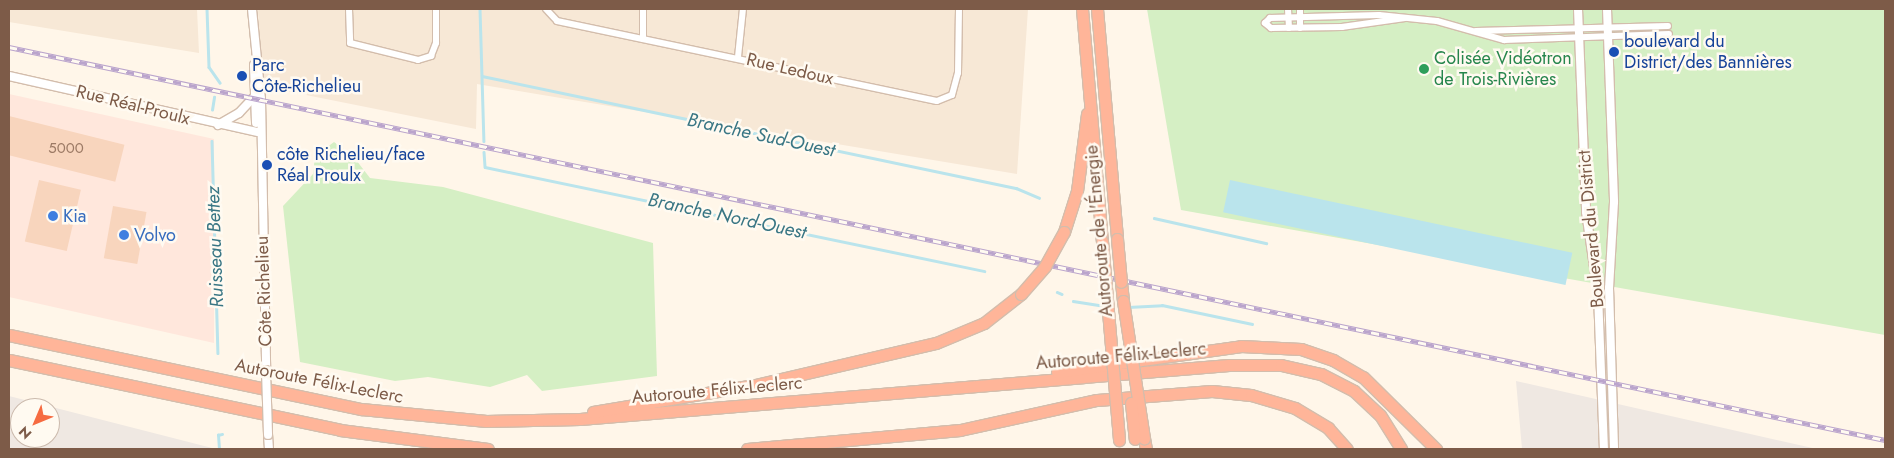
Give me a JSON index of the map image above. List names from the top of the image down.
{
  "streets": {
    "highway": ["Autoroute de l'Énergie", "Autoroute Félix-Leclerc"],
    "street": [
      "Rue Ledoux",
      "Rue Réal-Proulx",
      "Boulevard du District",
      "Côte Richelieu"
    ]
  },
  "crossings": [
    ["Rue Réal-Proulx", "Côte Richelieu"]
  ],
  "water": ["Branche Sud-Ouest", "Branche Nord-Ouest", "Ruisseau Bettez"],
  "places": [
    "boulevard du District/des Bannières",
    "Colisée Vidéotron de Trois-Rivières",
    "Parc Côte-Richelieu",
    "côte Richelieu/face Réal Proulx",
    "Kia",
    "Volvo"
  ],
  "house_numbers": ["5000"],
  "north": "bottom left"
}
